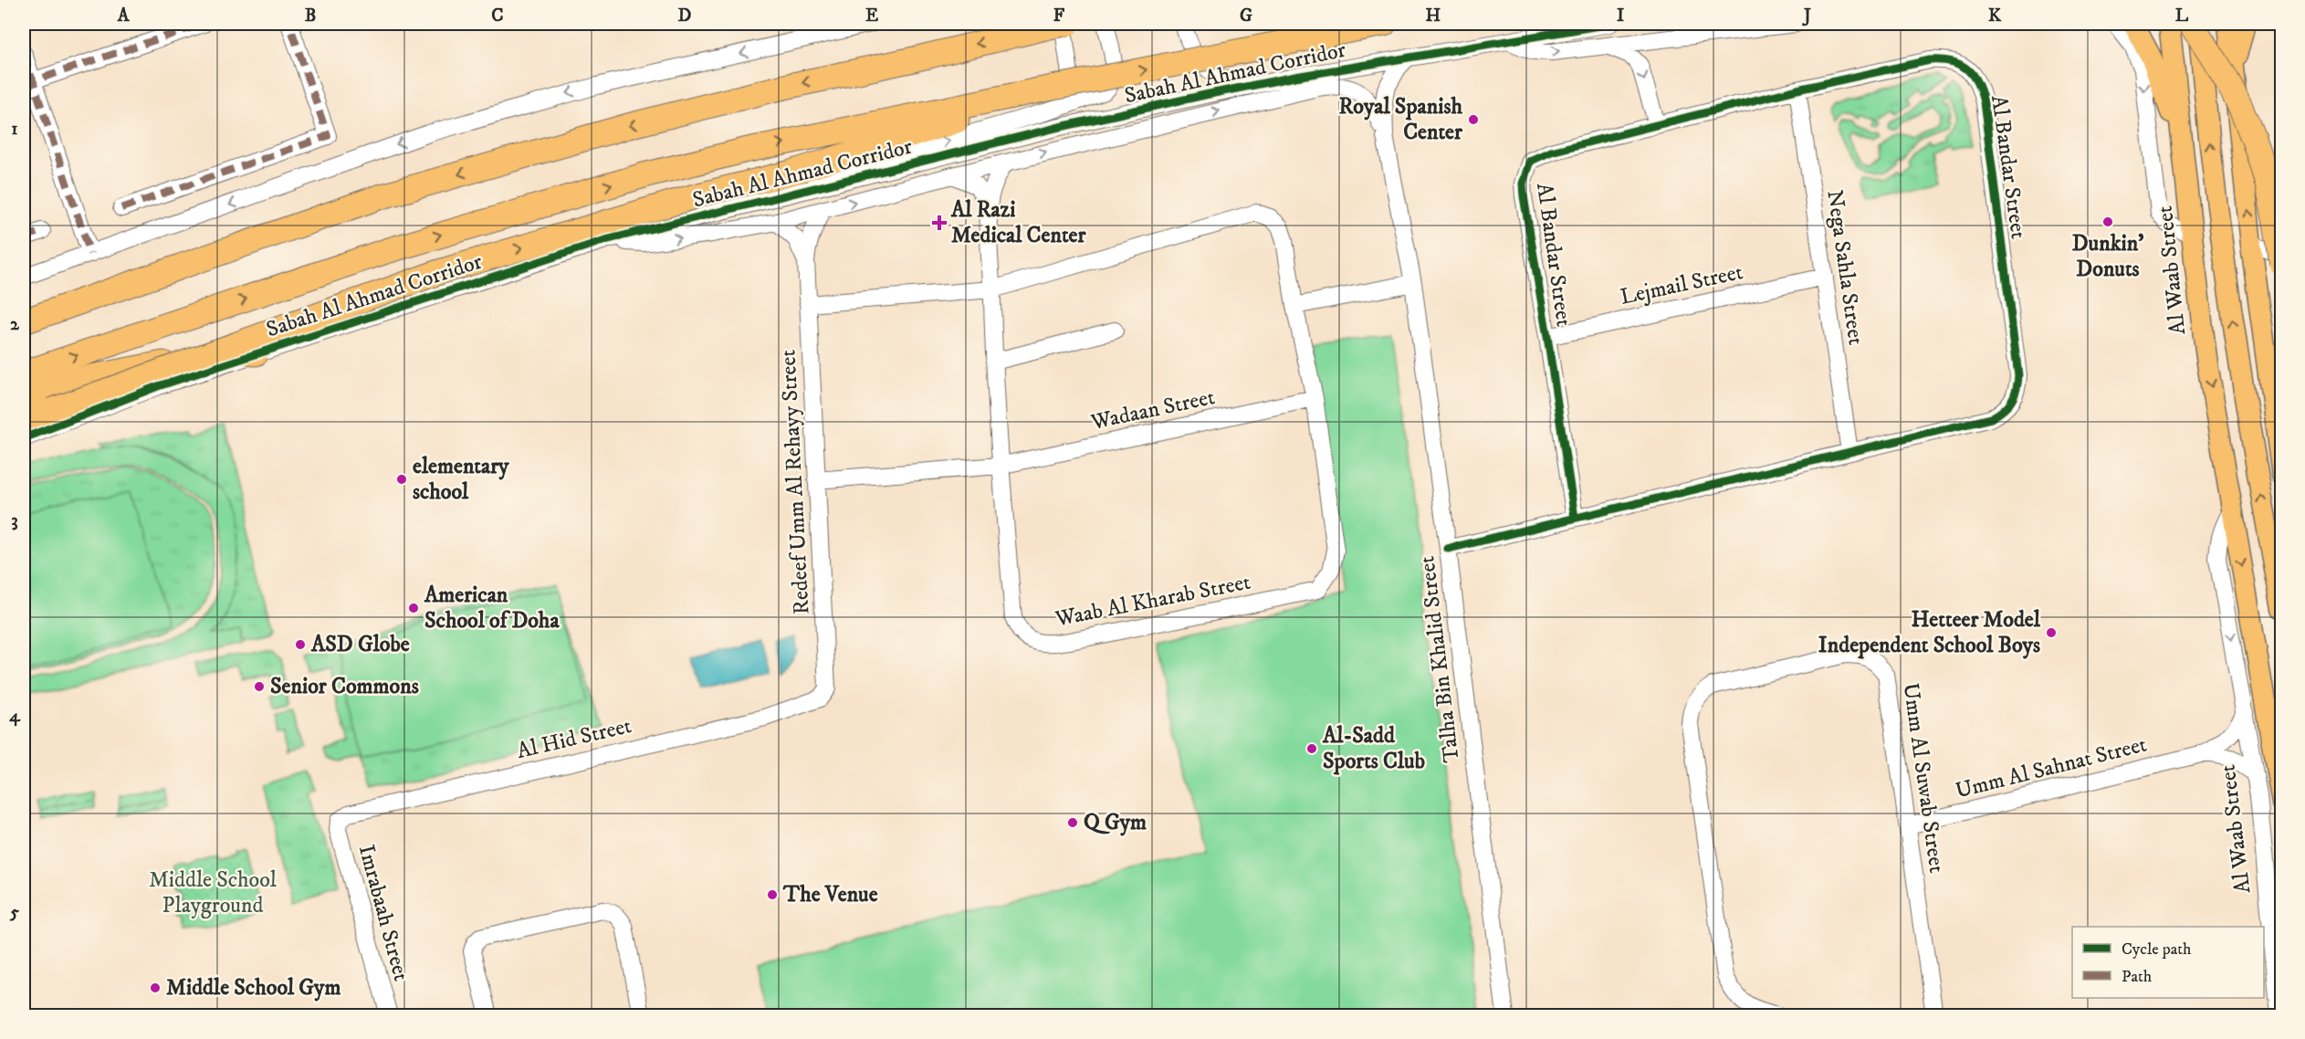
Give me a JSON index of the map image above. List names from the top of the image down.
{
  "streets": {
    "highway": ["Sabah Al Ahmad Corridor"],
    "main road": ["Al Waab Street"],
    "street": [
      "Al Bandar Street",
      "Nega Sahla Street",
      "Lejmail Street",
      "Wadaan Street",
      "Redeef Umm Al Rehayy Street",
      "Waab Al Kharab Street",
      "Talha Bin Khalid Street",
      "Al Hid Street",
      "Umm Al Sahnat Street",
      "Umm Al Suwab Street",
      "Imrabaah Street"
    ]
  },
  "crossings": [
    ["Sabah Al Ahmad Corridor", "Redeef Umm Al Rehayy Street"],
    ["Sabah Al Ahmad Corridor", "Waab Al Kharab Street"],
    ["Sabah Al Ahmad Corridor", "Talha Bin Khalid Street"],
    ["Al Bandar Street", "Nega Sahla Street"],
    ["Al Bandar Street", "Lejmail Street"],
    ["Al Bandar Street", "Talha Bin Khalid Street"],
    ["Nega Sahla Street", "Lejmail Street"],
    ["Al Waab Street", "Umm Al Sahnat Street"],
    ["Wadaan Street", "Redeef Umm Al Rehayy Street"],
    ["Wadaan Street", "Waab Al Kharab Street"],
    ["Redeef Umm Al Rehayy Street", "Al Hid Street"],
    ["Al Hid Street", "Imrabaah Street"],
    ["Umm Al Sahnat Street", "Umm Al Suwab Street"]
  ],
  "parks": ["Middle School Playground"],
  "places": {
    "other": [
      "Royal Spanish Center",
      "Dunkin' Donuts",
      "elementary school",
      "American School of Doha",
      "Hetteer Model Independent School Boys",
      "ASD Globe",
      "Senior Commons",
      "Al-Sadd Sports Club",
      "Q Gym",
      "The Venue",
      "Middle School Gym"
    ],
    "health": ["Al Razi Medical Center"]
  },
  "legend": ["Cycle path", "Path"],
  "grid": {
    "columns": [
      "A",
      "B",
      "C",
      "D",
      "E",
      "F",
      "G",
      "H",
      "I",
      "J",
      "K",
      "L"
    ],
    "rows": [
      "1",
      "2",
      "3",
      "4",
      "5"
    ]
  }
}
